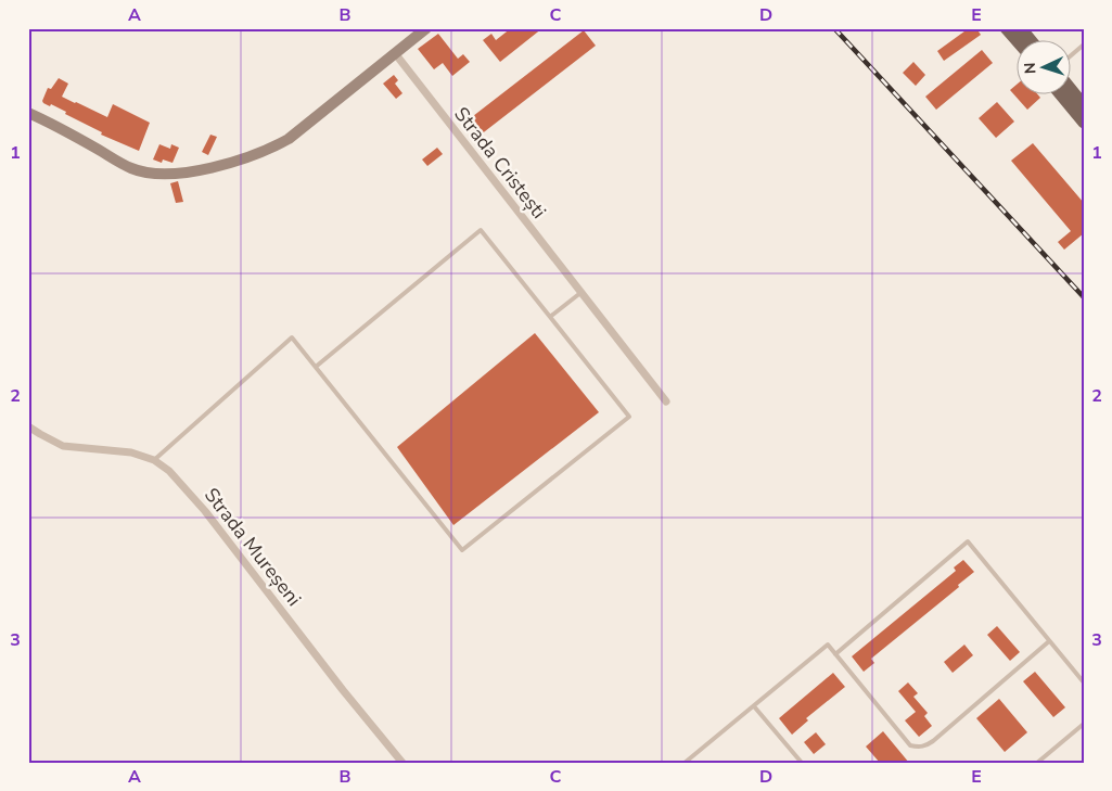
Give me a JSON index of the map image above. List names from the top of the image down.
{
  "streets": {
    "street": ["Strada Cristești", "Strada Mureșeni"]
  },
  "north": "left",
  "grid": {
    "columns": [
      "A",
      "B",
      "C",
      "D",
      "E"
    ],
    "rows": ["1", "2", "3"]
  }
}
